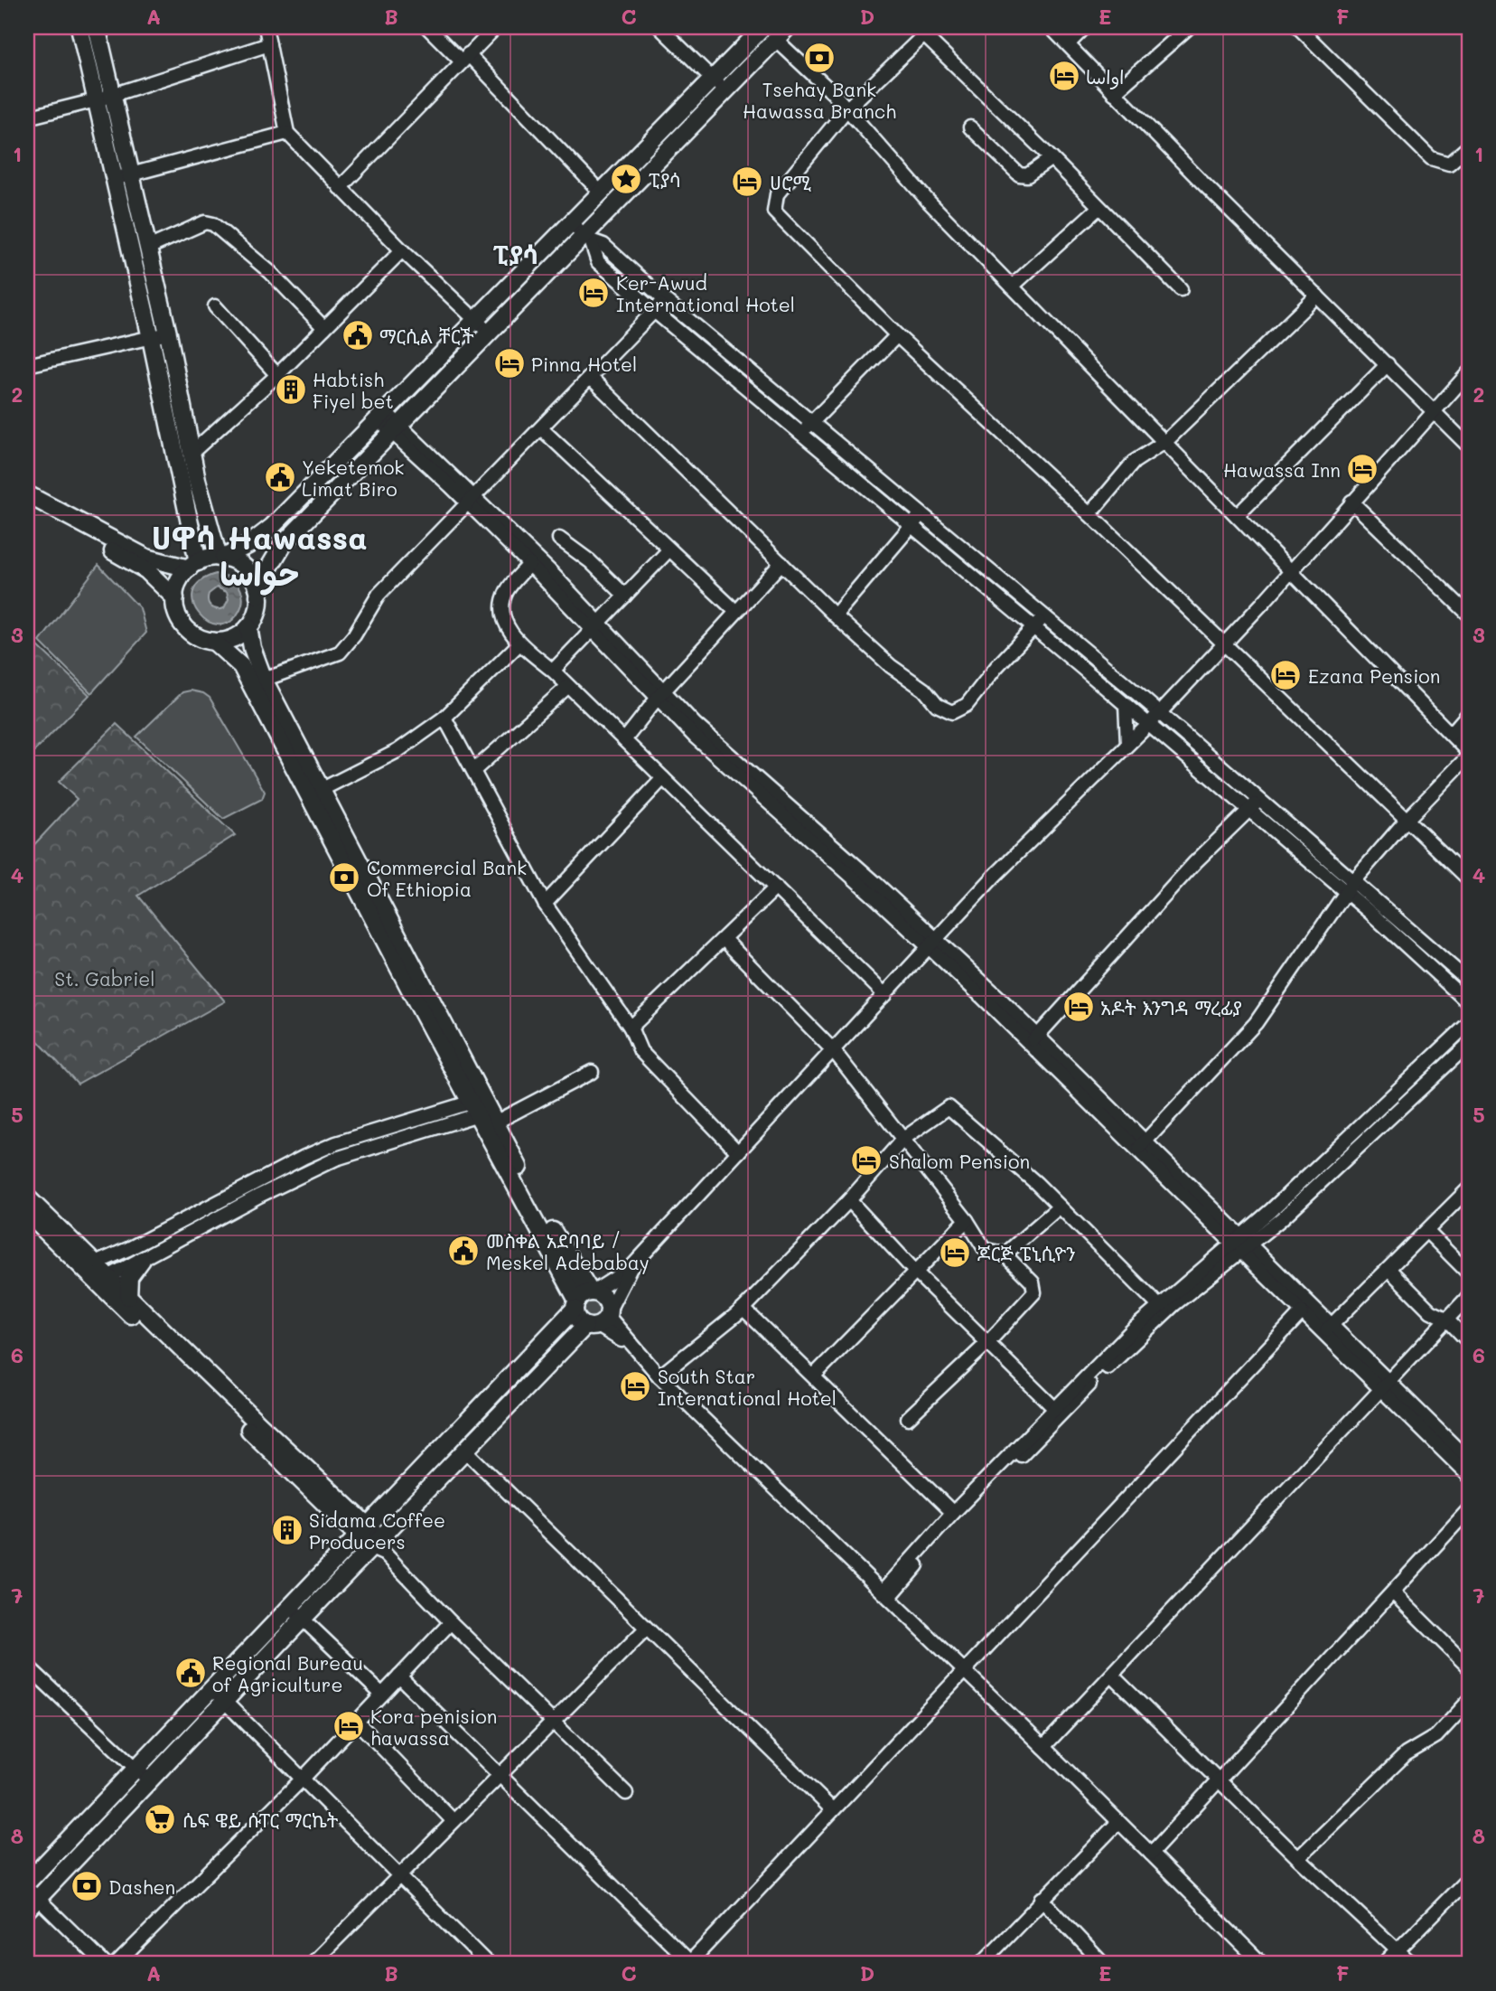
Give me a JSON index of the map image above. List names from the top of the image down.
{
  "districts": ["ፒያሳ", "ሀዋሳ Hawassa حواسا"],
  "parks": ["St. Gabriel"],
  "places": {
    "bank": ["Tsehay Bank Hawassa Branch", "Commercial Bank Of Ethiopia", "Dashen"],
    "hotel": [
      "اواسا",
      "ሀሮሚ",
      "Ker-Awud International Hotel",
      "Pinna Hotel",
      "Hawassa Inn",
      "Ezana Pension",
      "አዶት እንግዳ ማረፊያ",
      "Shalom Pension",
      "ጆርጅ ፔኒሲዮን",
      "South Star International Hotel",
      "Kora penision hawassa"
    ],
    "place": ["ፒያሳ"],
    "public building": [
      "ማርሲል ቸርች",
      "Yeketemok Limat Biro",
      "መስቀል አደባባይ / Meskel Adebabay",
      "Regional Bureau of Agriculture"
    ],
    "building": ["Habtish Fiyel bet", "Sidama Coffee Producers"],
    "supermarket": ["ሴፍ ዌይ ሱፐር ማርኬት"]
  },
  "grid": {
    "columns": [
      "A",
      "B",
      "C",
      "D",
      "E",
      "F"
    ],
    "rows": [
      "1",
      "2",
      "3",
      "4",
      "5",
      "6",
      "7",
      "8"
    ]
  }
}
